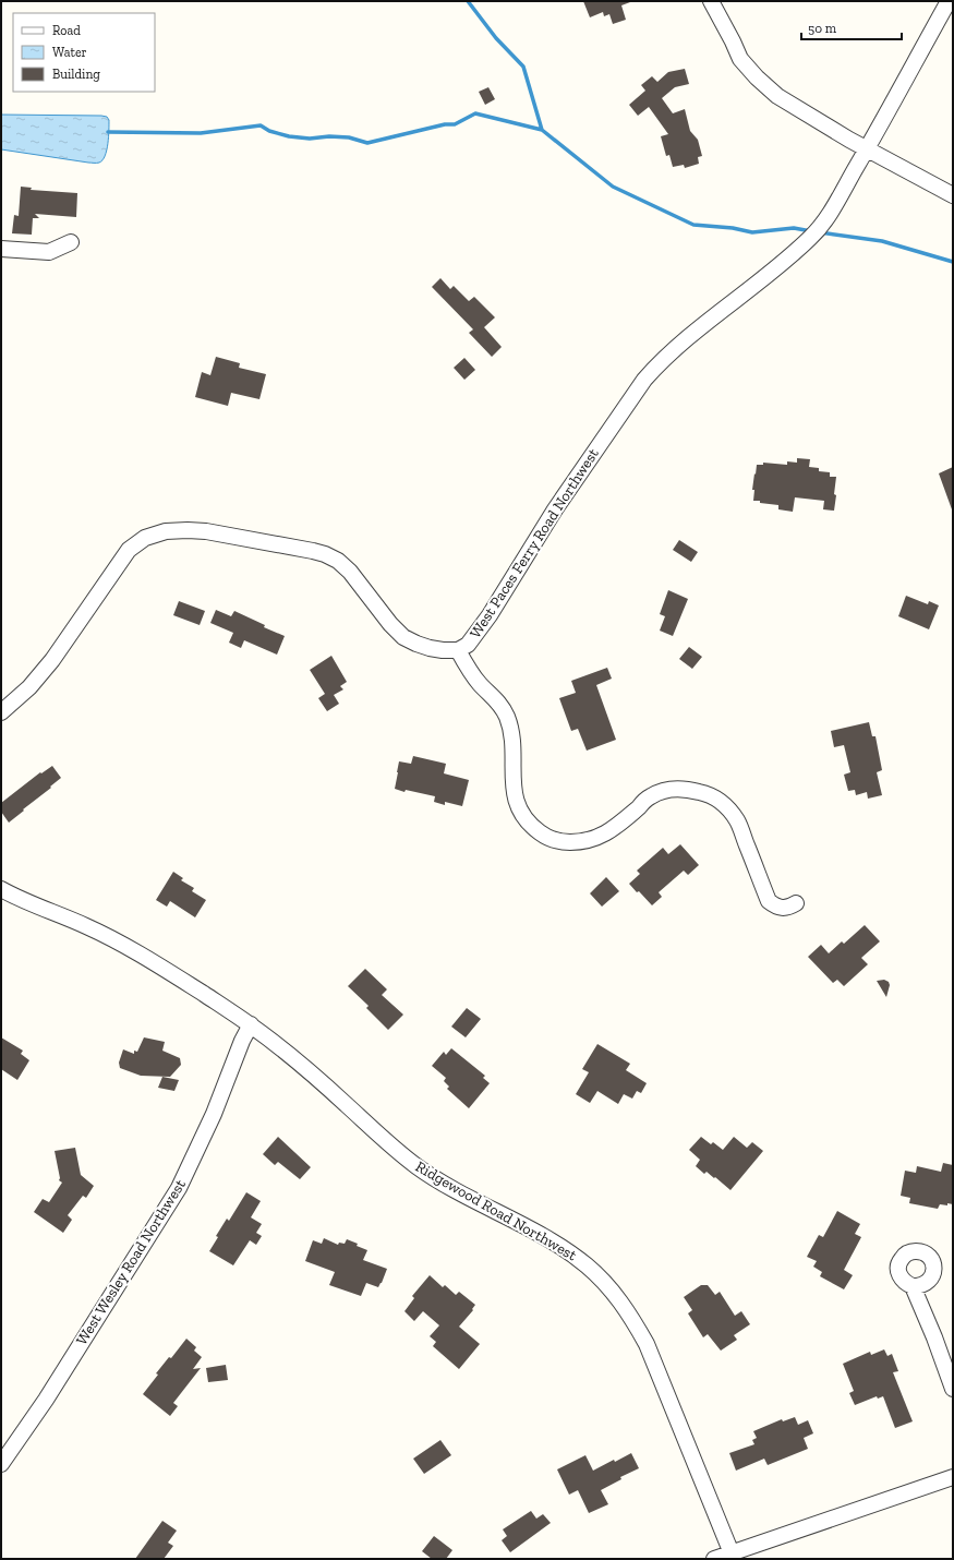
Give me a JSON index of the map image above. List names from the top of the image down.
{
  "streets": {
    "street": ["West Paces Ferry Road Northwest", "Ridgewood Road Northwest", "West Wesley Road Northwest"]
  },
  "crossings": [
    ["Ridgewood Road Northwest", "West Wesley Road Northwest"]
  ],
  "legend": ["Road", "Water", "Building"],
  "scale_bar": "50 m"
}
